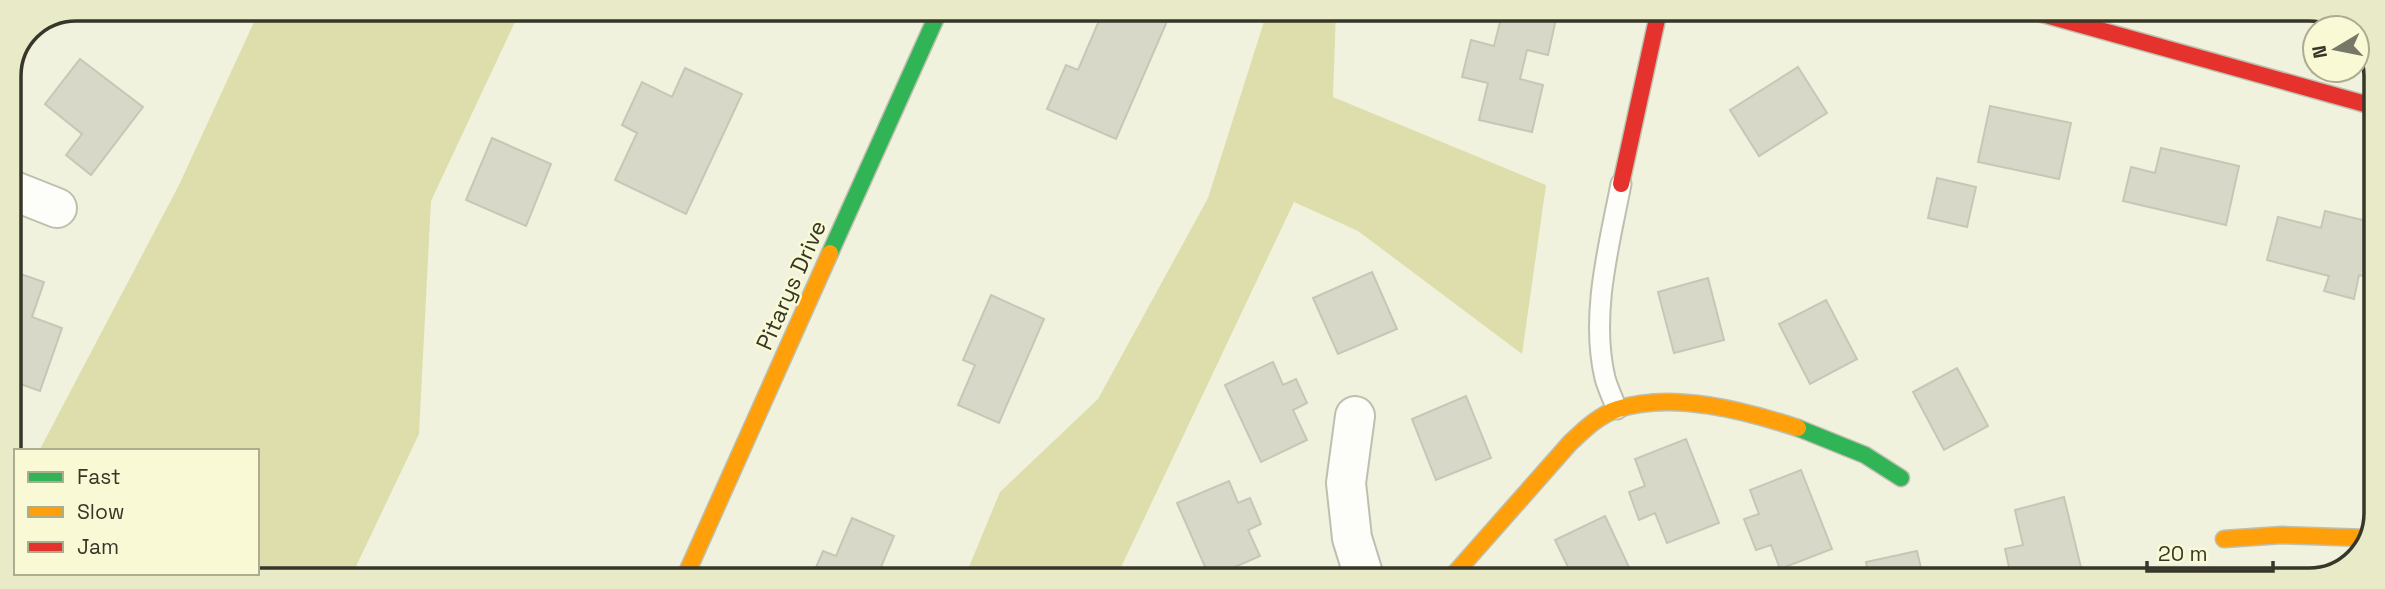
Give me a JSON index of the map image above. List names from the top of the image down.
{
  "streets": {
    "street": ["Pitarys Drive"]
  },
  "legend": ["Fast", "Slow", "Jam"],
  "scale_bar": "20 m",
  "north": "left"
}
